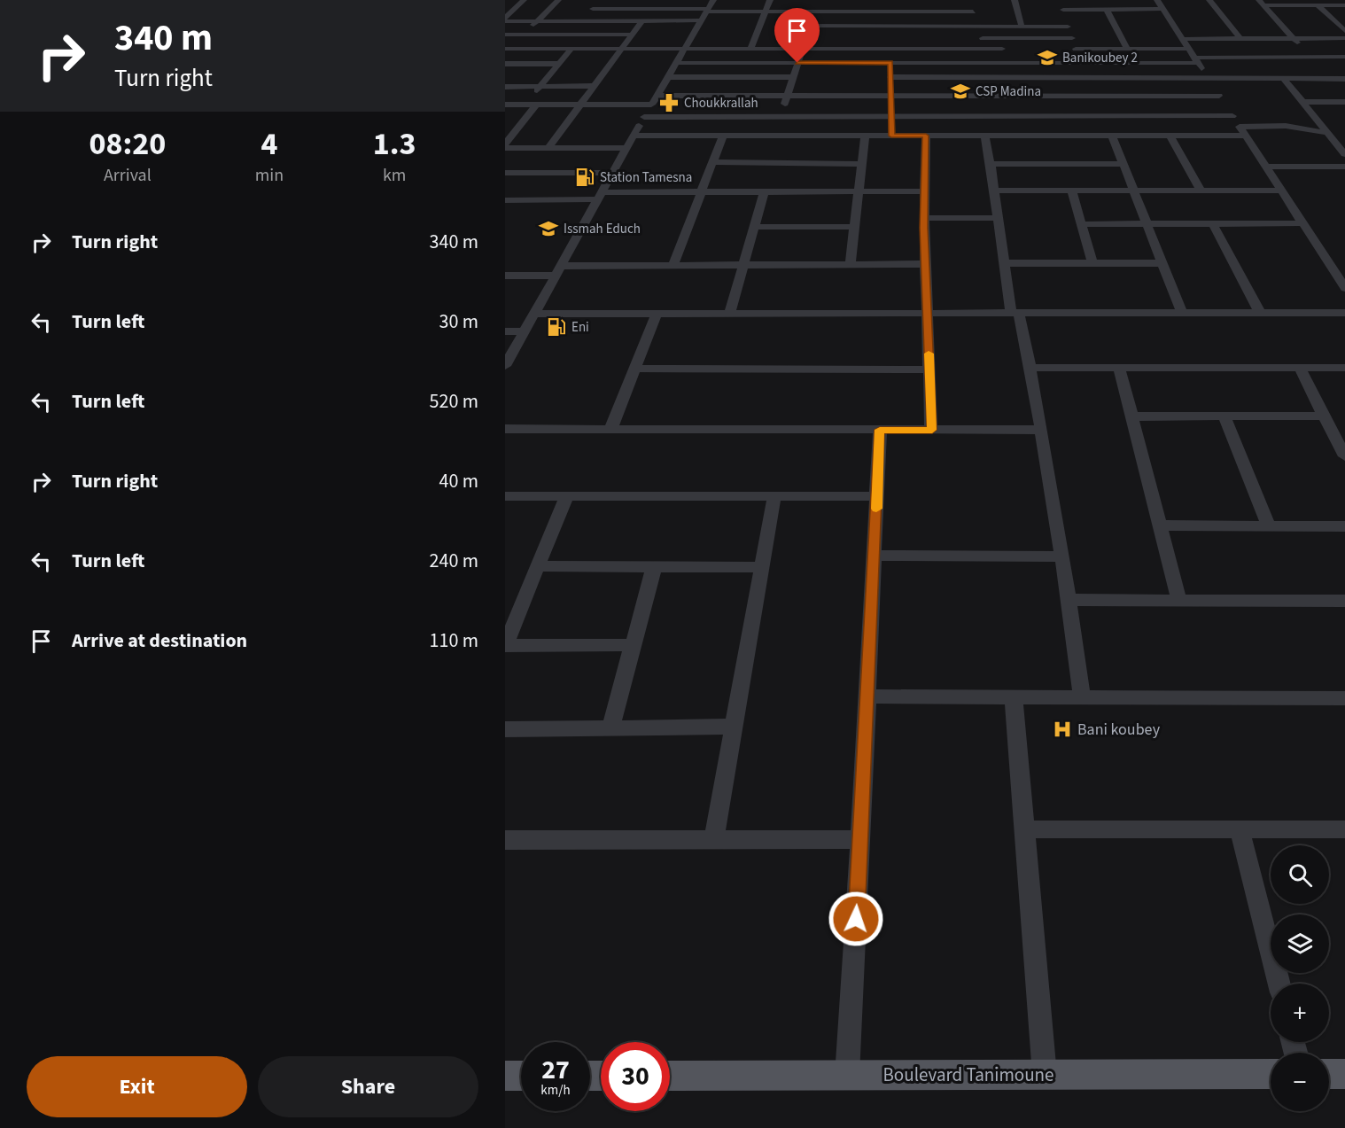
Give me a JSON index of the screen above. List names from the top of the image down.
{
  "streets": {
    "main road": ["Boulevard Tanimoune"]
  },
  "places": {
    "school or university": ["Banikoubey 2", "CSP Madina", "Issmah Educh"],
    "pharmacy": ["Choukkrallah"],
    "fuel station": ["Station Tamesna", "Eni"],
    "hospital": ["Bani koubey"]
  },
  "page": {
    "turn": ["340 m", "Turn right"],
    "eta": [
      "08:20",
      "Arrival",
      "4",
      "min",
      "1.3",
      "km"
    ],
    "list": [
      {
        "name": "Turn right",
        "value": "340 m"
      },
      {
        "name": "Turn left",
        "value": "30 m"
      },
      {
        "name": "Turn left",
        "value": "520 m"
      },
      {
        "name": "Turn right",
        "value": "40 m"
      },
      {
        "name": "Turn left",
        "value": "240 m"
      },
      {
        "name": "Arrive at destination",
        "value": "110 m"
      }
    ],
    "map_buttons": ["+", "−"],
    "speed": "27 km/h",
    "limit": "30",
    "buttons": ["Exit", "Share"]
  }
}
